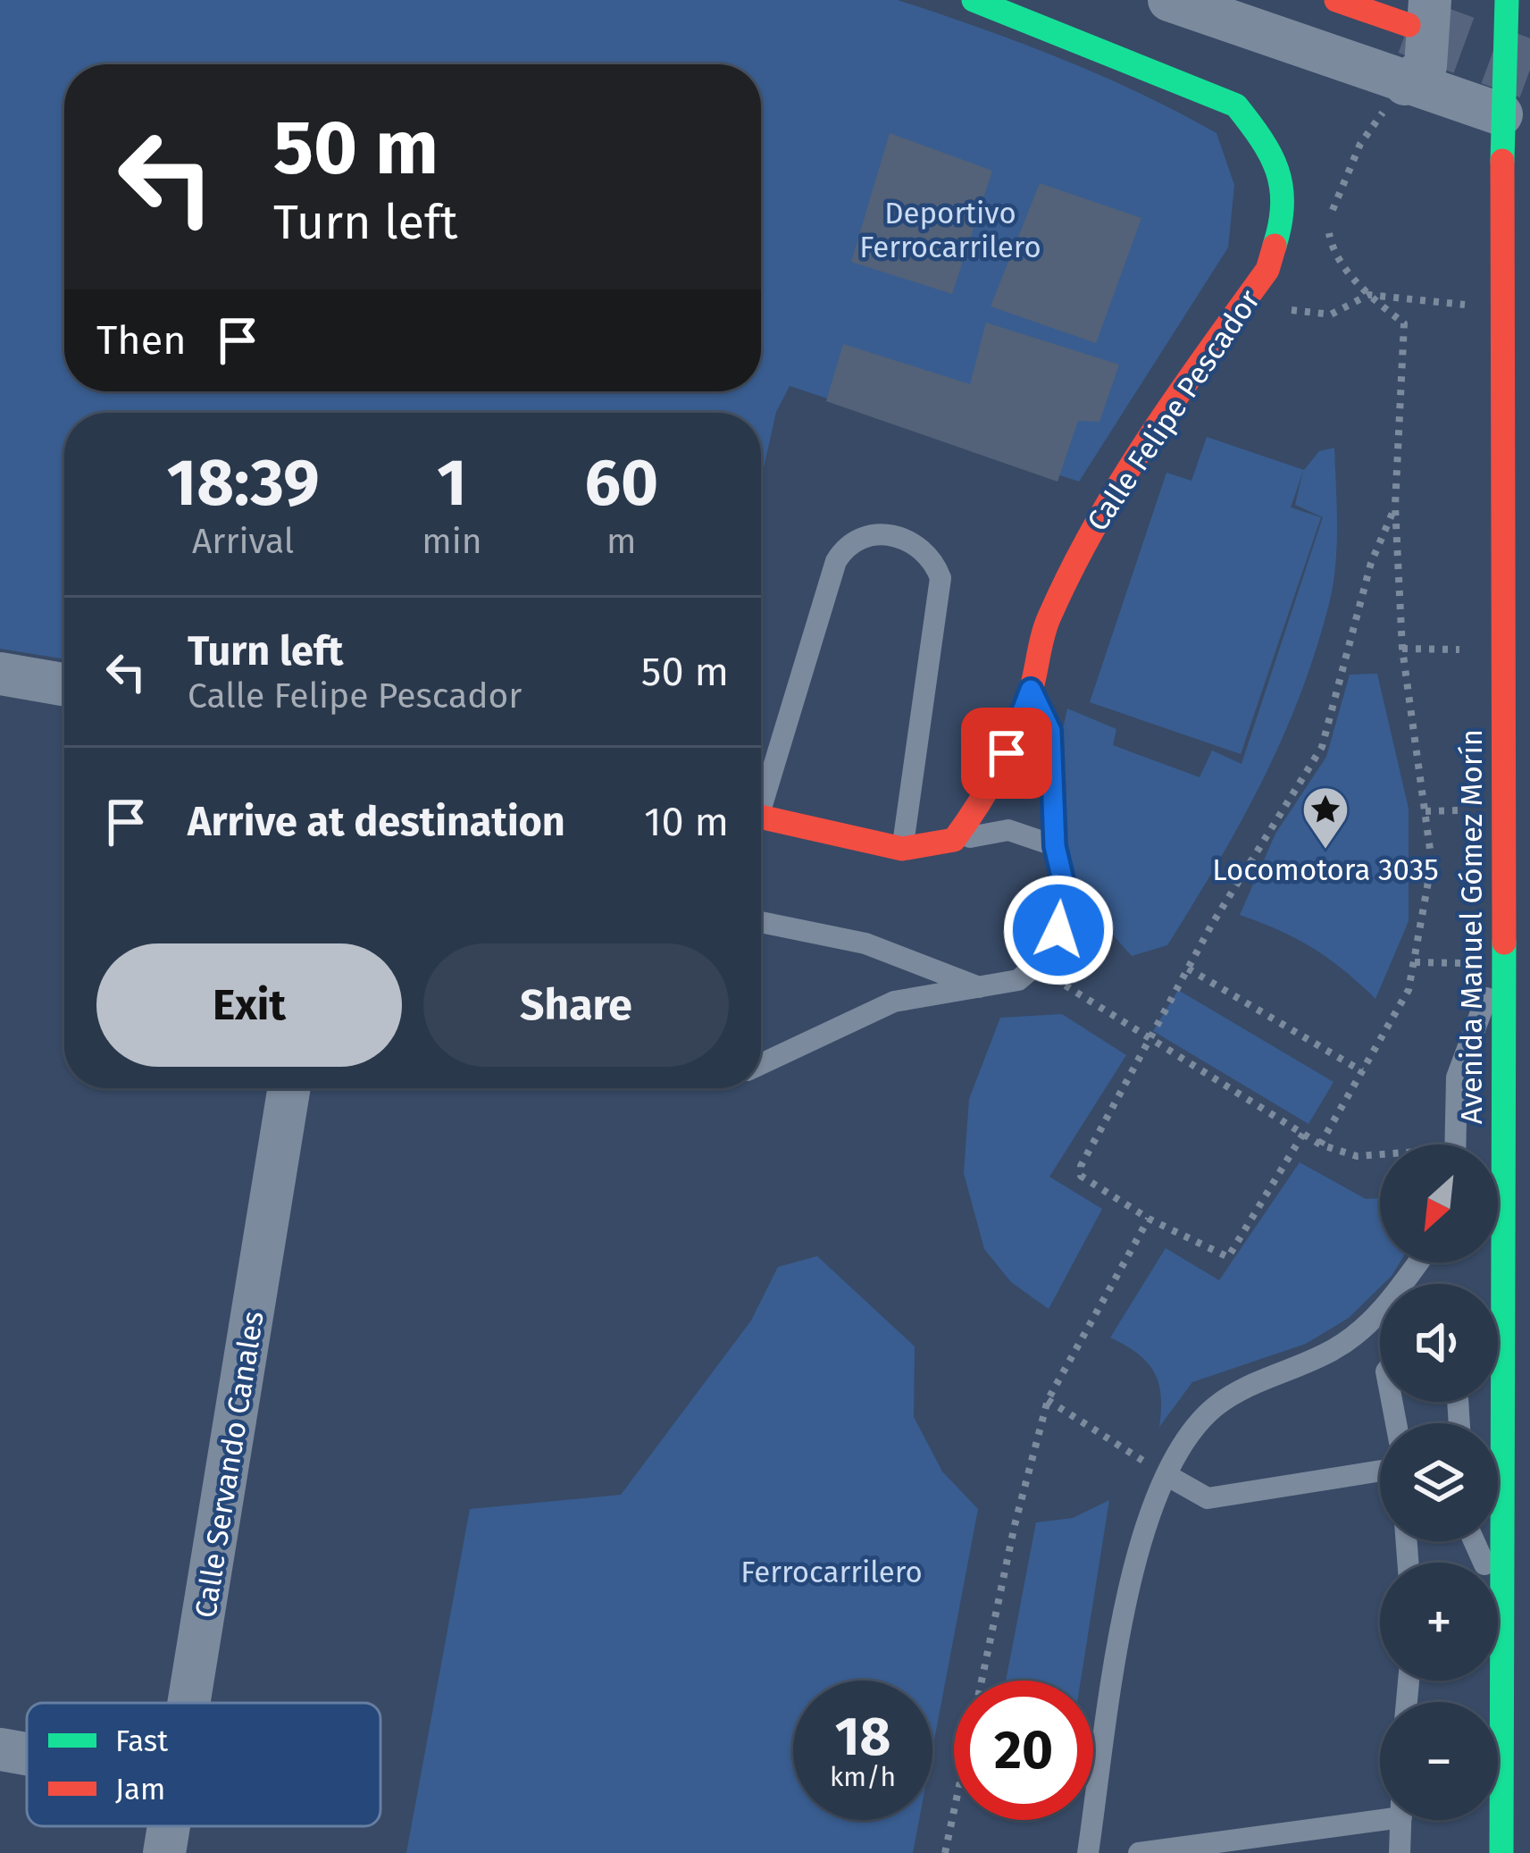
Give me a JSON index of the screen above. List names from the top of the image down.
{
  "streets": {
    "main road": ["Calle Felipe Pescador", "Avenida Manuel Gómez Morín"],
    "street": ["Calle Servando Canales"]
  },
  "parks": ["Deportivo Ferrocarrilero", "Ferrocarrilero"],
  "places": {
    "place": ["Locomotora 3035"]
  },
  "legend": ["Fast", "Jam"],
  "north": "bottom left",
  "page": {
    "turn": ["50 m", "Turn left"],
    "then": "Then",
    "eta": [
      "18:39",
      "Arrival",
      "1",
      "min",
      "60",
      "m"
    ],
    "list": [
      {
        "name": "Turn left",
        "note": "Calle Felipe Pescador",
        "value": "50 m"
      },
      {
        "name": "Arrive at destination",
        "value": "10 m"
      }
    ],
    "buttons": ["Exit", "Share"],
    "map_buttons": ["+", "−"],
    "speed": "18 km/h",
    "limit": "20"
  }
}
